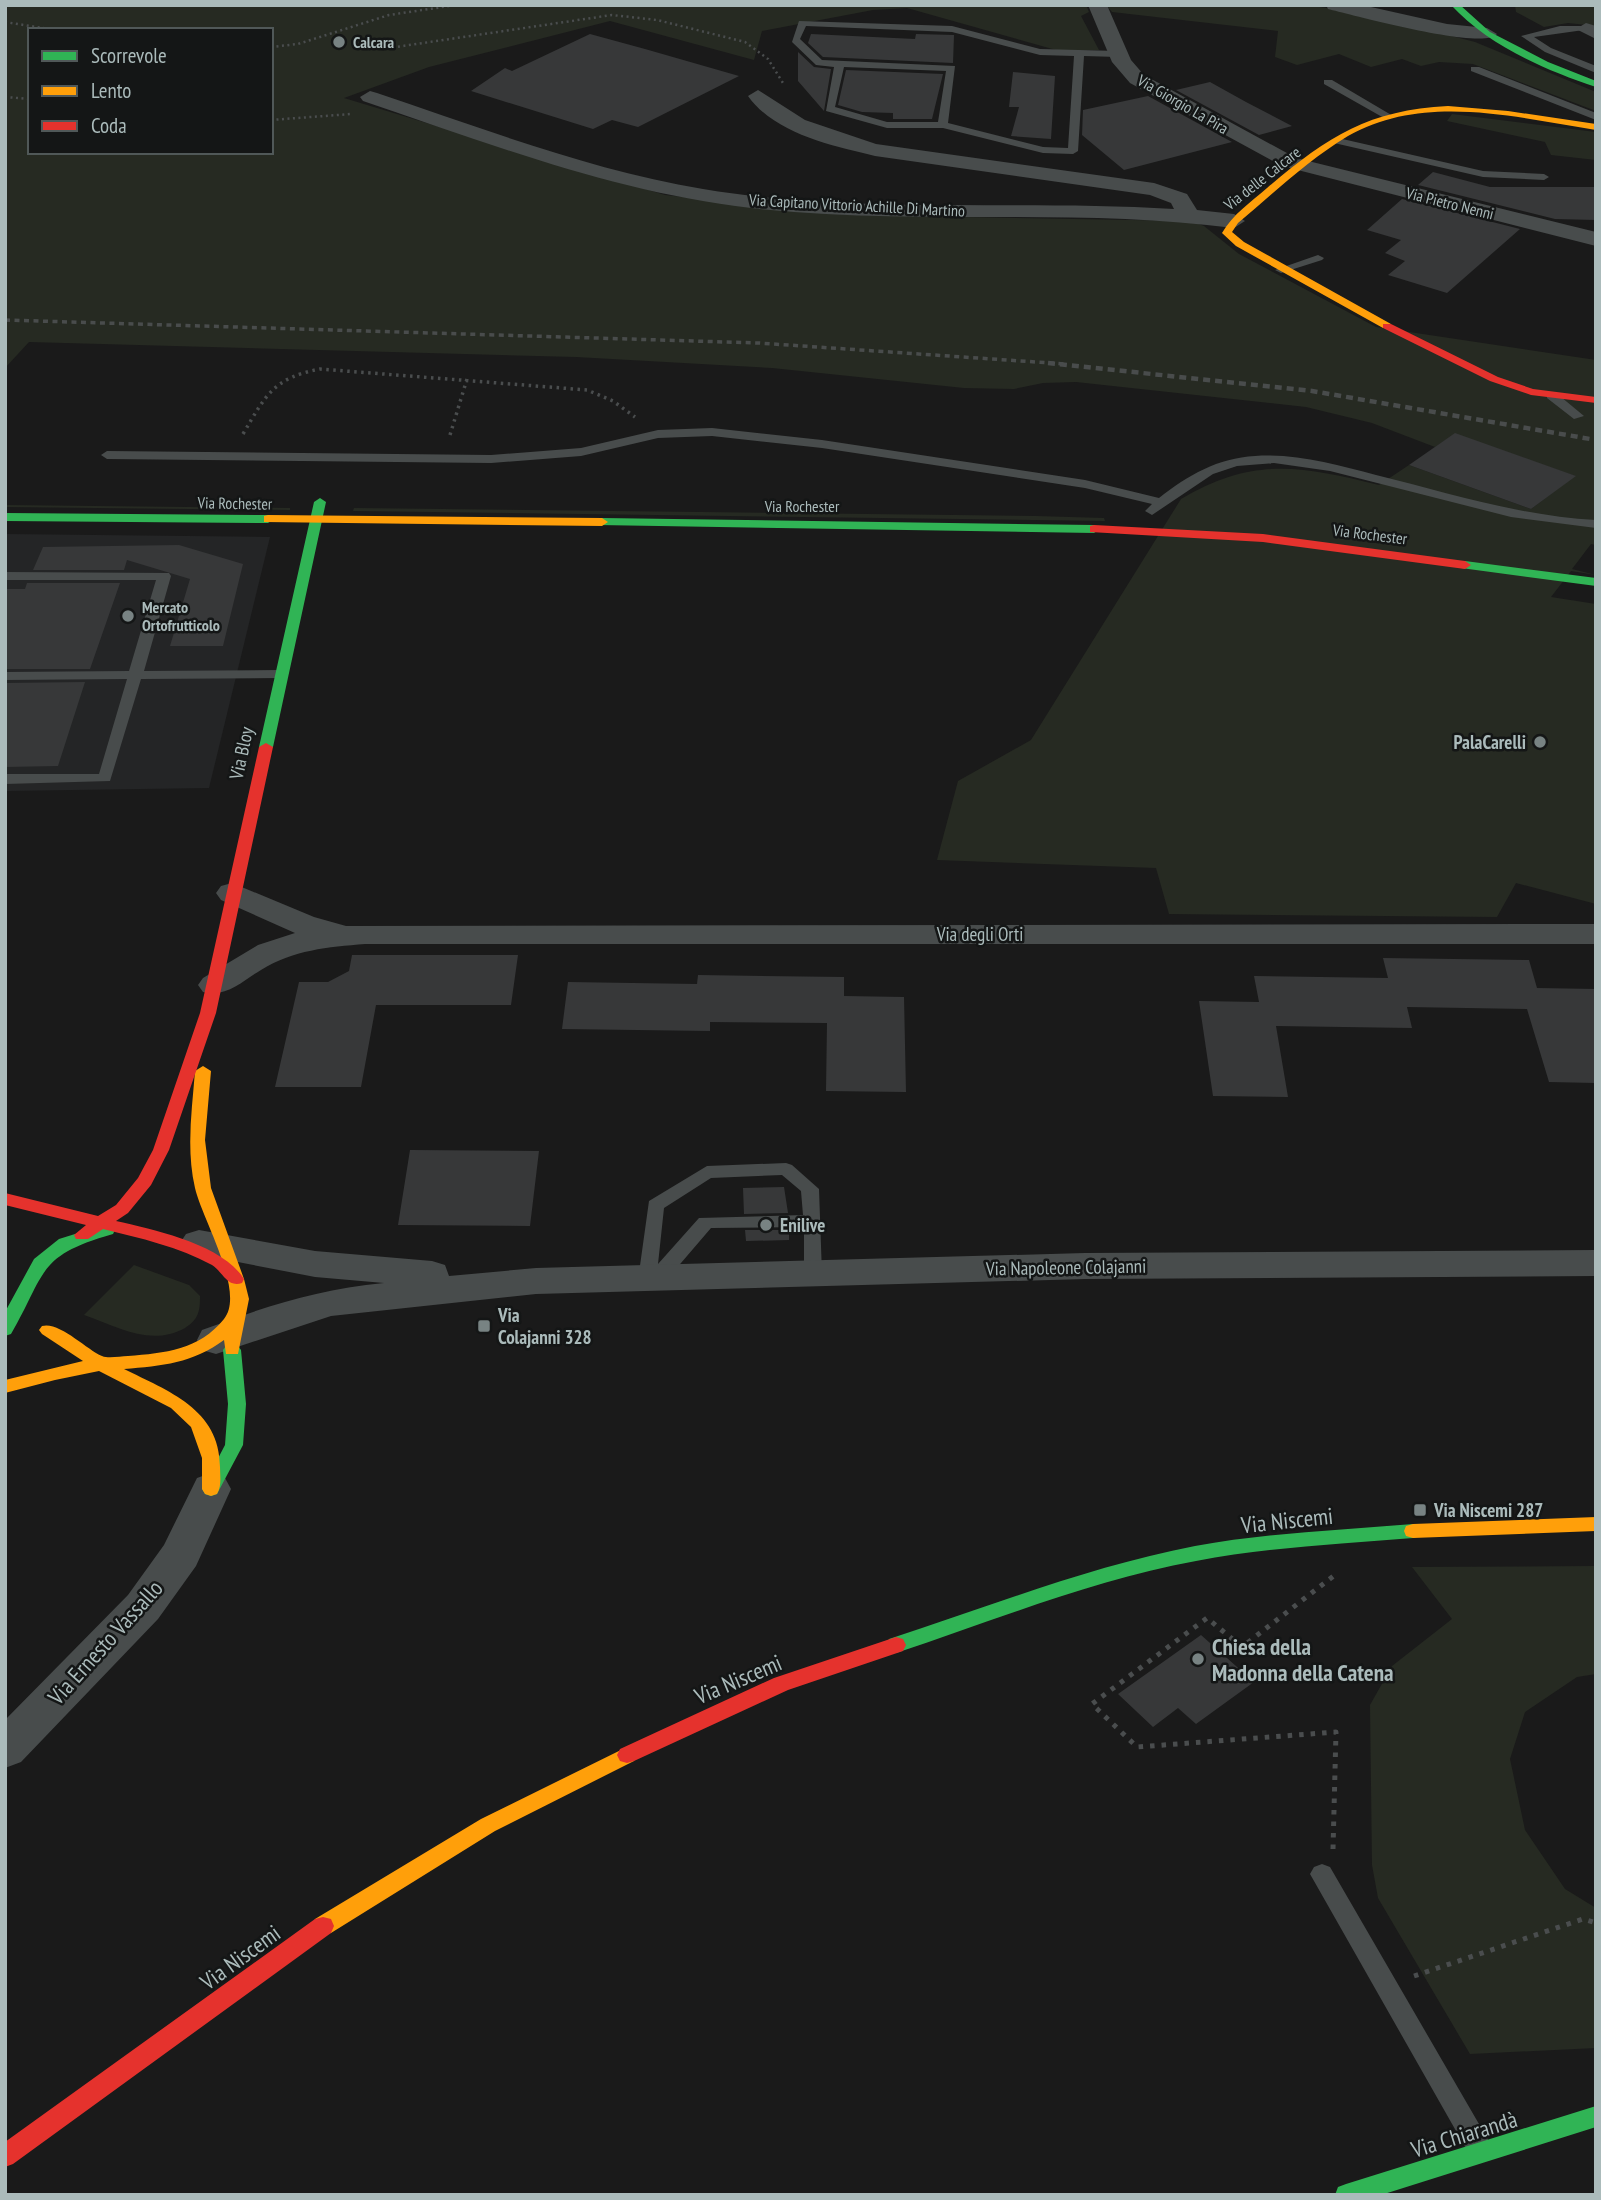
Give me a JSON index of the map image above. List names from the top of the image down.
{
  "streets": {
    "main road": [
      "Via delle Calcare",
      "Via Rochester",
      "Via Bloy",
      "Via Niscemi",
      "Via Chiarandà"
    ],
    "street": [
      "Via Giorgio La Pira",
      "Via Pietro Nenni",
      "Via Capitano Vittorio Achille Di Martino",
      "Via degli Orti",
      "Via Napoleone Colajanni",
      "Via Ernesto Vassallo"
    ]
  },
  "crossings": [
    ["Via Giorgio La Pira", "Via delle Calcare"],
    ["Via Giorgio La Pira", "Via Pietro Nenni"],
    ["Via delle Calcare", "Via Pietro Nenni"],
    ["Via delle Calcare", "Via Capitano Vittorio Achille Di Martino"],
    ["Via Rochester", "Via Bloy"]
  ],
  "places": {
    "other": [
      "Calcara",
      "Mercato Ortofrutticolo",
      "PalaCarelli",
      "Enilive",
      "Chiesa della Madonna della Catena"
    ],
    "transit": ["Via Colajanni 328", "Via Niscemi 287"]
  },
  "legend": ["Scorrevole", "Lento", "Coda"]
}
